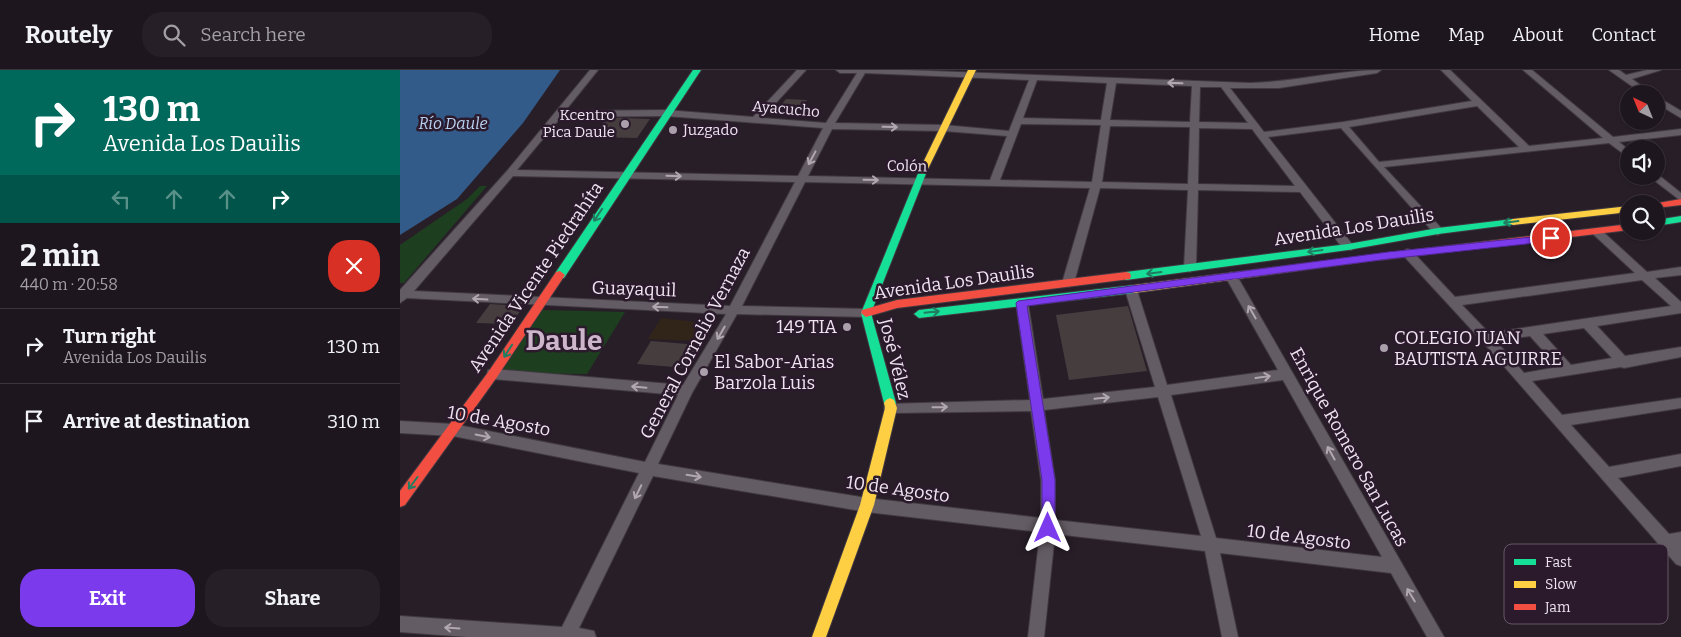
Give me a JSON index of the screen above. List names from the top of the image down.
{
  "streets": {
    "street": [
      "Ayacucho",
      "Colón",
      "Avenida Los Dauilis",
      "Avenida Vicente Piedrahíta",
      "Guayaquil",
      "General Cornelio Vernaza",
      "José Vélez",
      "10 de Agosto",
      "Enrique Romero San Lucas"
    ]
  },
  "crossings": [
    ["Ayacucho", "Avenida Vicente Piedrahíta"],
    ["Ayacucho", "General Cornelio Vernaza"],
    ["Ayacucho", "José Vélez"],
    ["Colón", "Avenida Vicente Piedrahíta"],
    ["Colón", "General Cornelio Vernaza"],
    ["Colón", "José Vélez"],
    ["Avenida Los Dauilis", "Guayaquil"],
    ["Avenida Los Dauilis", "José Vélez"],
    ["Avenida Los Dauilis", "Enrique Romero San Lucas"],
    ["Avenida Vicente Piedrahíta", "Guayaquil"],
    ["Avenida Vicente Piedrahíta", "10 de Agosto"],
    ["Guayaquil", "General Cornelio Vernaza"],
    ["Guayaquil", "José Vélez"],
    ["General Cornelio Vernaza", "10 de Agosto"],
    ["José Vélez", "10 de Agosto"],
    ["10 de Agosto", "Enrique Romero San Lucas"]
  ],
  "one_way": [
    "Colón",
    "Avenida Vicente Piedrahíta",
    "General Cornelio Vernaza",
    "Enrique Romero San Lucas"
  ],
  "districts": ["Daule"],
  "water": ["Río Daule"],
  "places": [
    "Kcentro Pica Daule",
    "Juzgado",
    "149 TIA",
    "COLEGIO JUAN BAUTISTA AGUIRRE",
    "El Sabor-Arias Barzola Luis"
  ],
  "legend": ["Fast", "Slow", "Jam"],
  "north": "top left",
  "page": {
    "header": "Routely",
    "search": "Search here",
    "nav": [
      "Home",
      "Map",
      "About",
      "Contact"
    ],
    "turn": ["130 m", "Avenida Los Dauilis"],
    "heading": ["2 min", "440 m · 20:58"],
    "list": [
      {
        "name": "Turn right",
        "note": "Avenida Los Dauilis",
        "value": "130 m"
      },
      {
        "name": "Arrive at destination",
        "value": "310 m"
      }
    ],
    "buttons": ["Exit", "Share"]
  }
}
